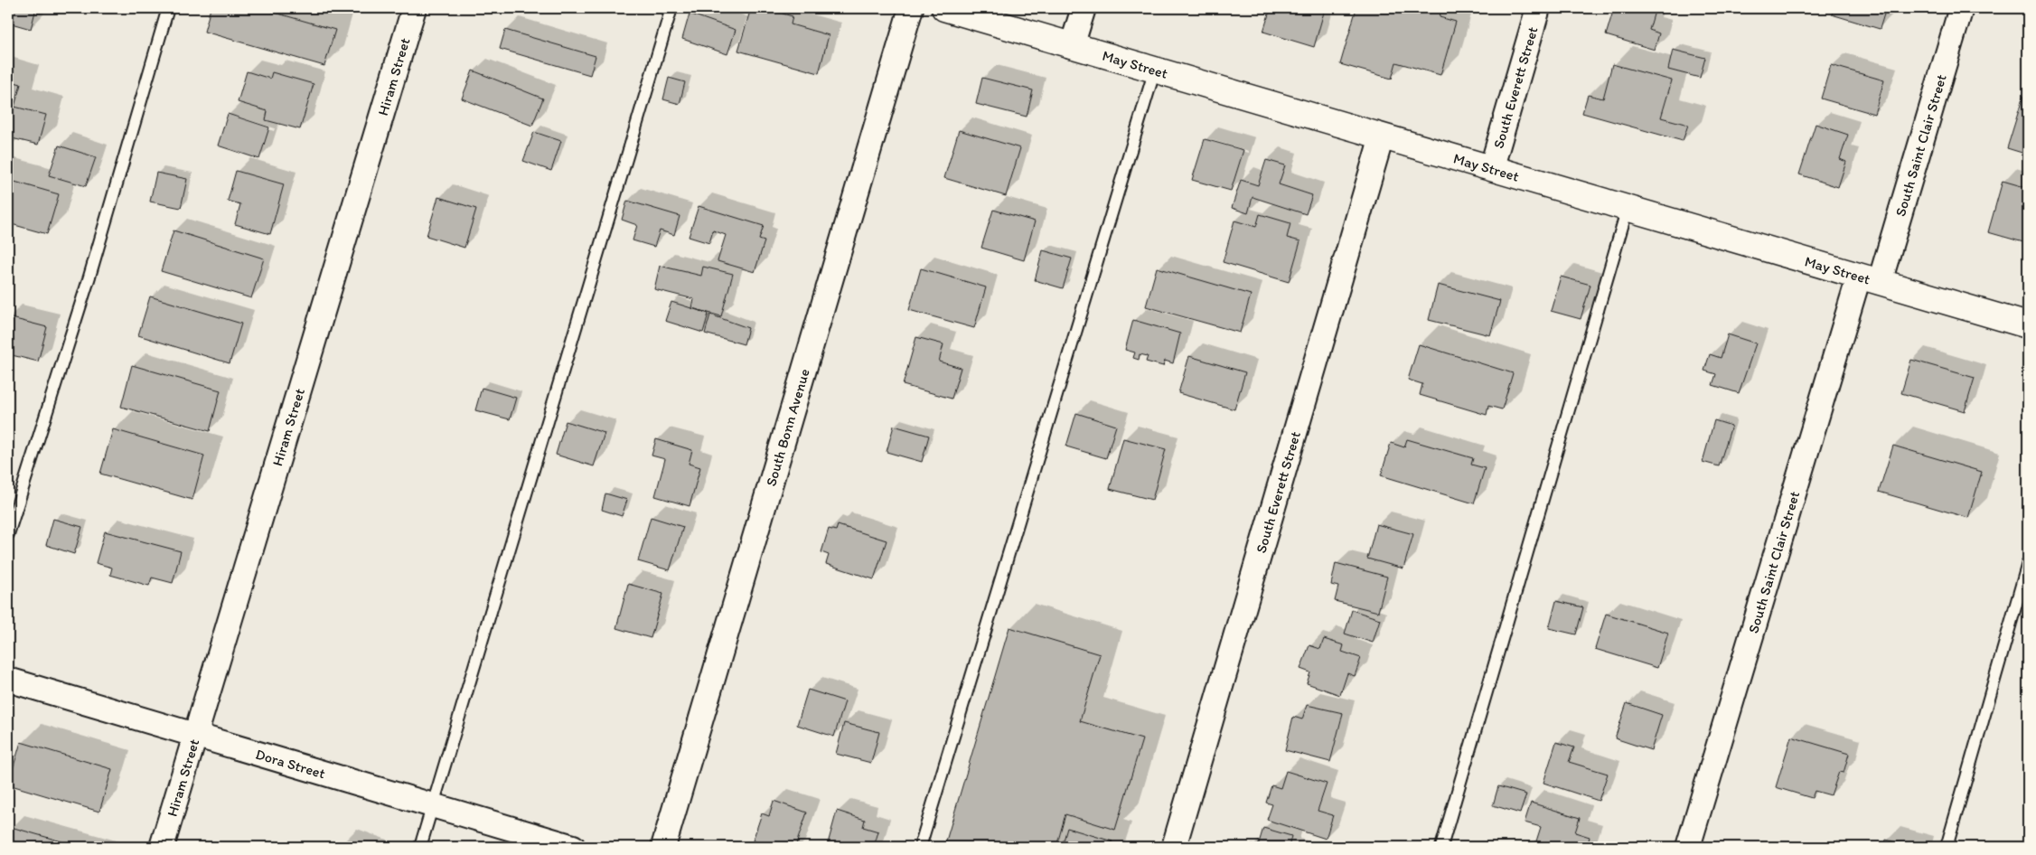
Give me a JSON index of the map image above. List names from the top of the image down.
{
  "streets": {
    "street": [
      "May Street",
      "Hiram Street",
      "South Everett Street",
      "South Saint Clair Street",
      "South Bonn Avenue",
      "Dora Street"
    ]
  },
  "crossings": [
    ["May Street", "South Everett Street"],
    ["May Street", "South Saint Clair Street"],
    ["Hiram Street", "Dora Street"]
  ]
}
